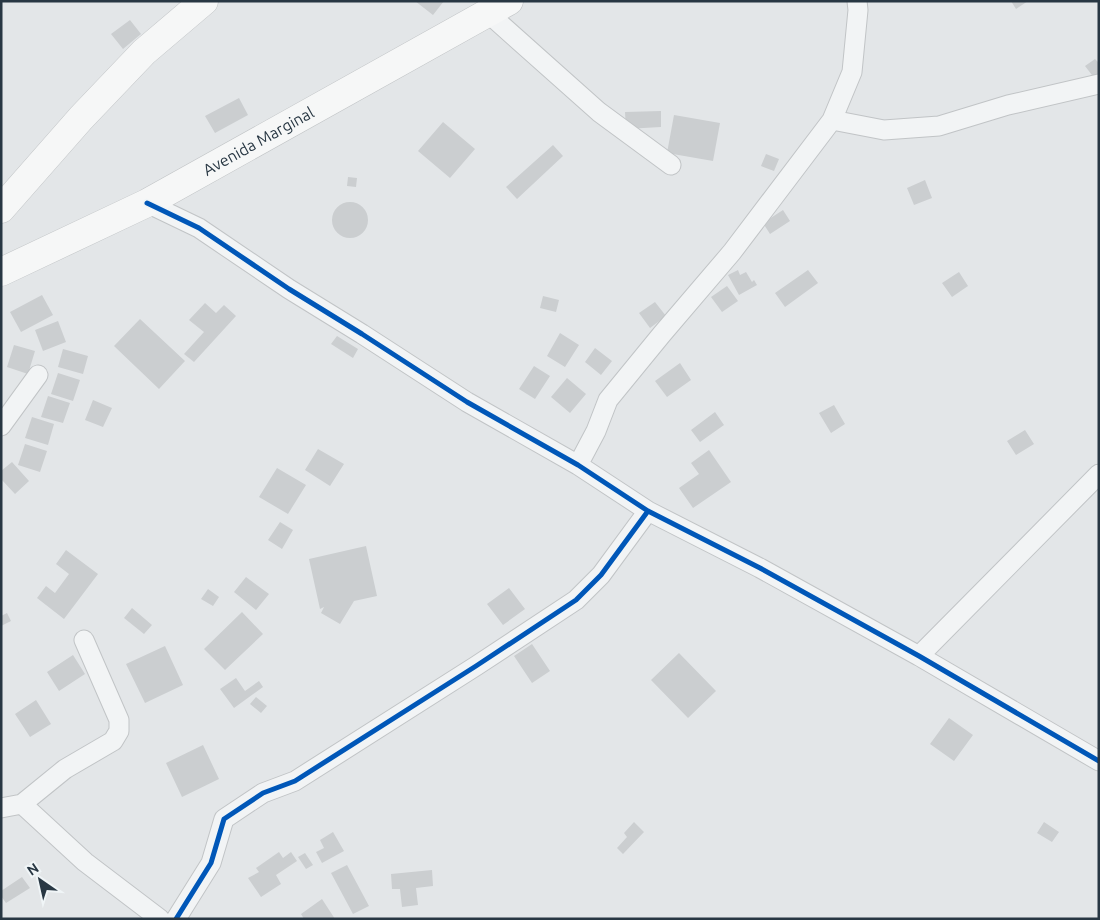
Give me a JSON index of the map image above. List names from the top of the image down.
{
  "streets": {
    "street": ["Avenida Marginal"]
  },
  "north": "top left"
}
